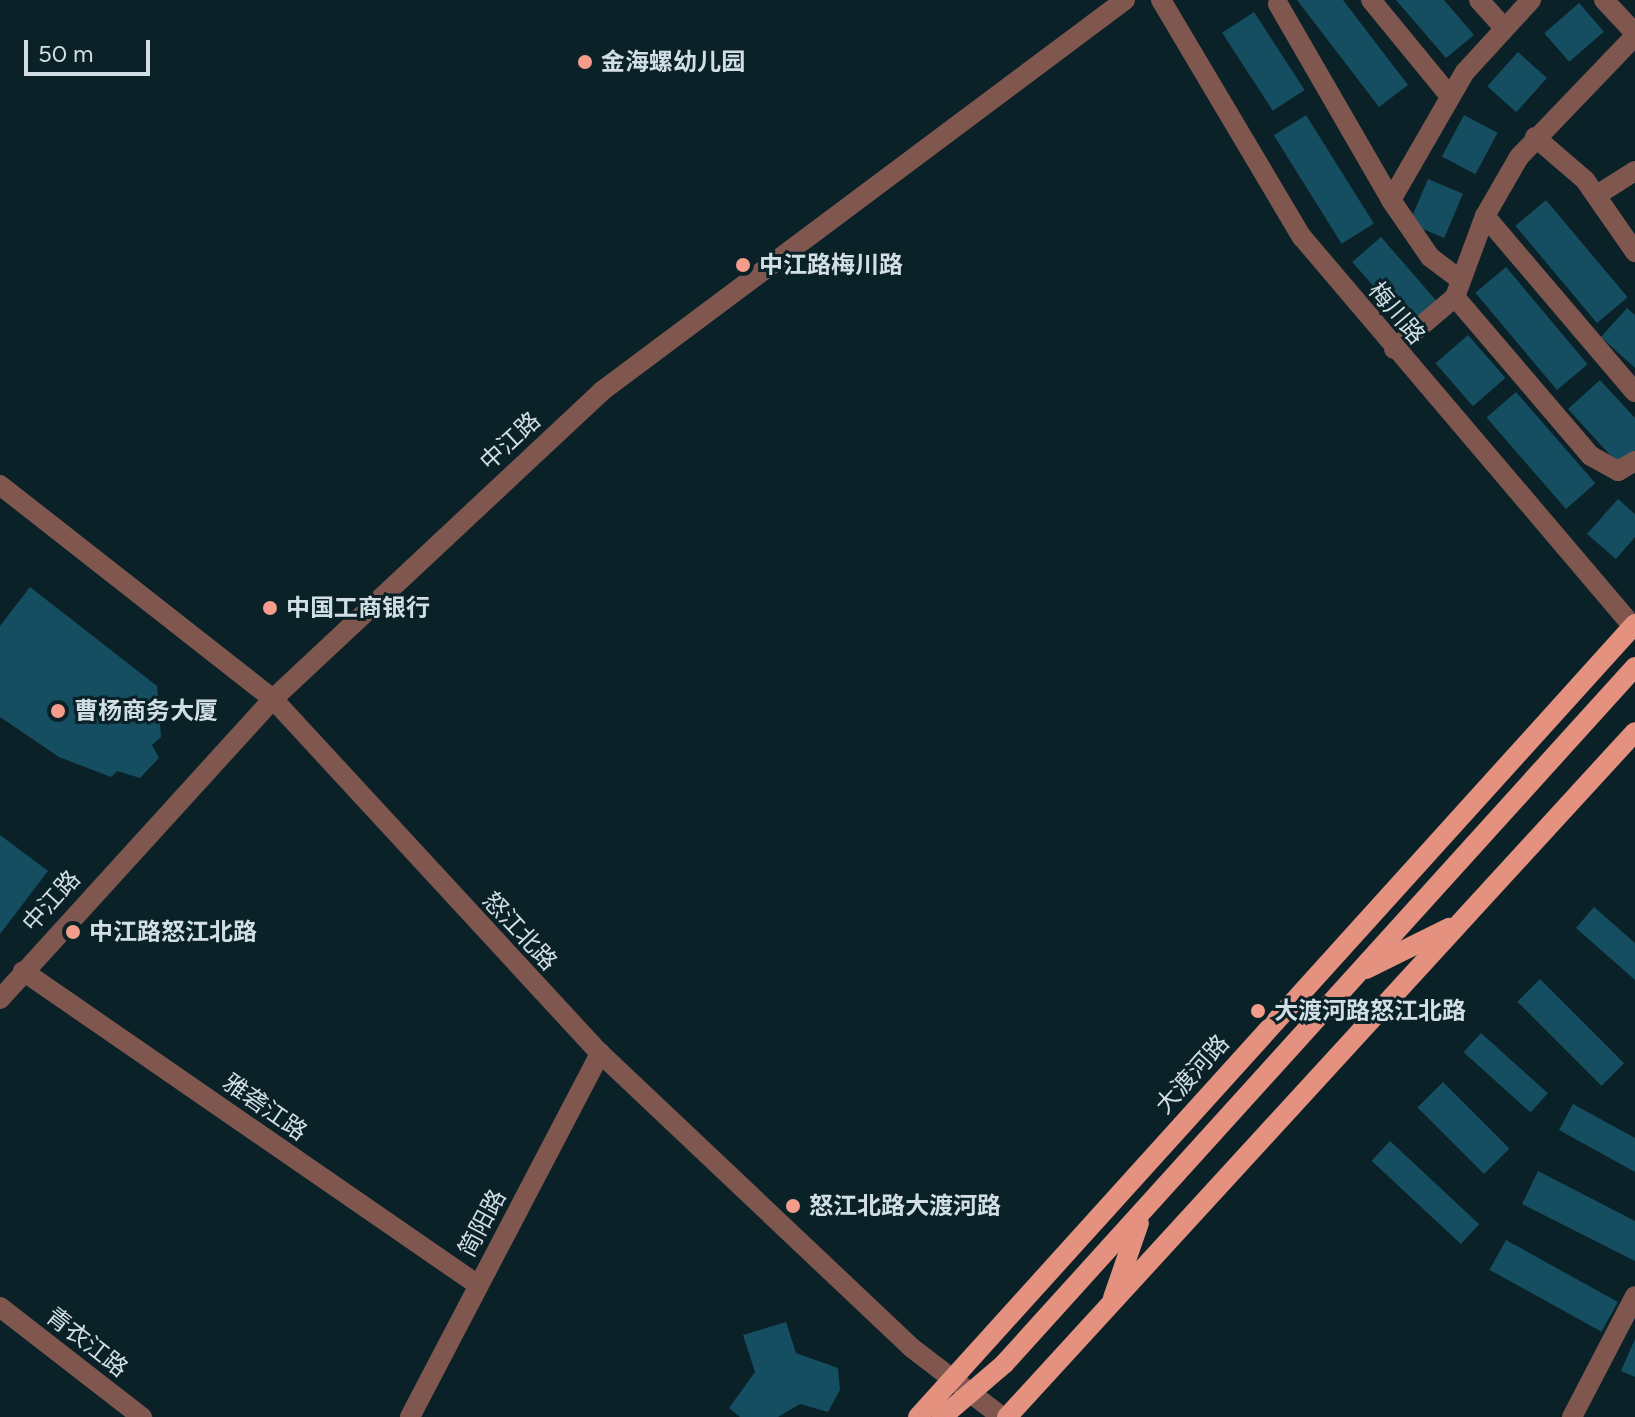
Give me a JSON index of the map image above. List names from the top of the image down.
{
  "streets": {
    "main road": ["大渡河路"],
    "street": [
      "梅川路",
      "中江路",
      "怒江北路",
      "雅砻江路",
      "简阳路",
      "青衣江路"
    ]
  },
  "crossings": [
    ["梅川路", "大渡河路"],
    ["中江路", "怒江北路"],
    ["中江路", "雅砻江路"],
    ["怒江北路", "大渡河路"],
    ["怒江北路", "简阳路"],
    ["雅砻江路", "简阳路"]
  ],
  "places": [
    "金海螺幼儿园",
    "中江路梅川路",
    "中国工商银行",
    "曹杨商务大厦",
    "中江路怒江北路",
    "大渡河路怒江北路",
    "怒江北路大渡河路"
  ],
  "scale_bar": "50 m"
}
